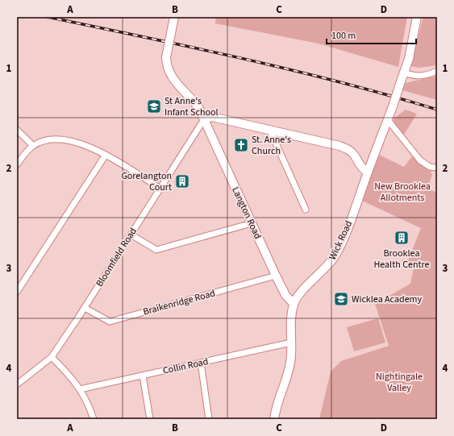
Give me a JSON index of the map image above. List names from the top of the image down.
{
  "streets": {
    "street": [
      "Langton Road",
      "Wick Road",
      "Bloomfield Road",
      "Braikenridge Road",
      "Collin Road"
    ]
  },
  "crossings": [
    ["Langton Road", "Wick Road"],
    ["Langton Road", "Bloomfield Road"],
    ["Langton Road", "Braikenridge Road"],
    ["Wick Road", "Collin Road"],
    ["Bloomfield Road", "Braikenridge Road"]
  ],
  "parks": ["New Brooklea Allotments", "Nightingale Valley"],
  "places": {
    "school or university": ["St Anne's Infant School", "Wicklea Academy"],
    "church": ["St. Anne's Church"],
    "building": ["Gorelangton Court", "Brooklea Health Centre"]
  },
  "scale_bar": "100 m",
  "grid": {
    "columns": [
      "A",
      "B",
      "C",
      "D"
    ],
    "rows": [
      "1",
      "2",
      "3",
      "4"
    ]
  }
}
